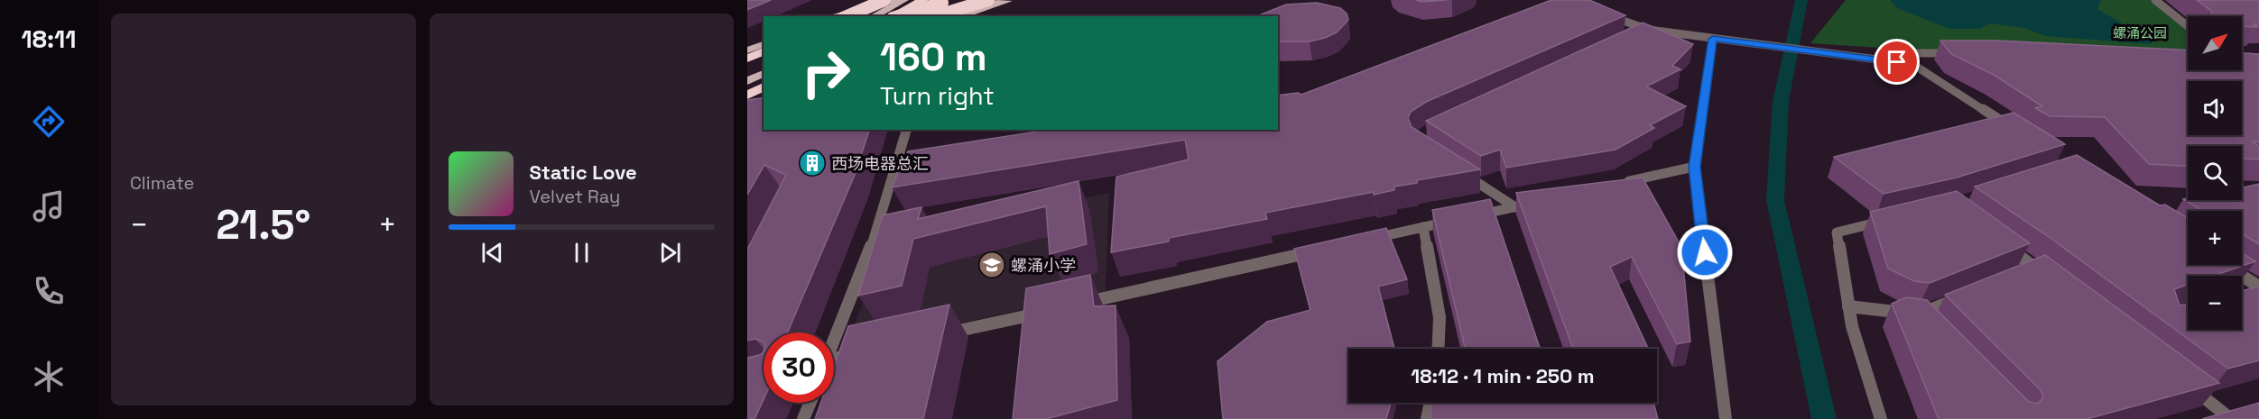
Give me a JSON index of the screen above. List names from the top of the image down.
{
  "parks": ["螺涌公园"],
  "places": {
    "building": ["西场电器总汇"],
    "school or university": ["螺涌小学"]
  },
  "north": "top right",
  "page": {
    "tabs": "18:11",
    "tile": "Climate",
    "map_buttons": ["+", "−"],
    "turn": ["160 m", "Turn right"],
    "song": ["Static Love", "Velvet Ray"],
    "heat": ["−", "21.5°", "+"],
    "limit": "30",
    "trip": "18:12 · 1 min · 250 m"
  }
}
